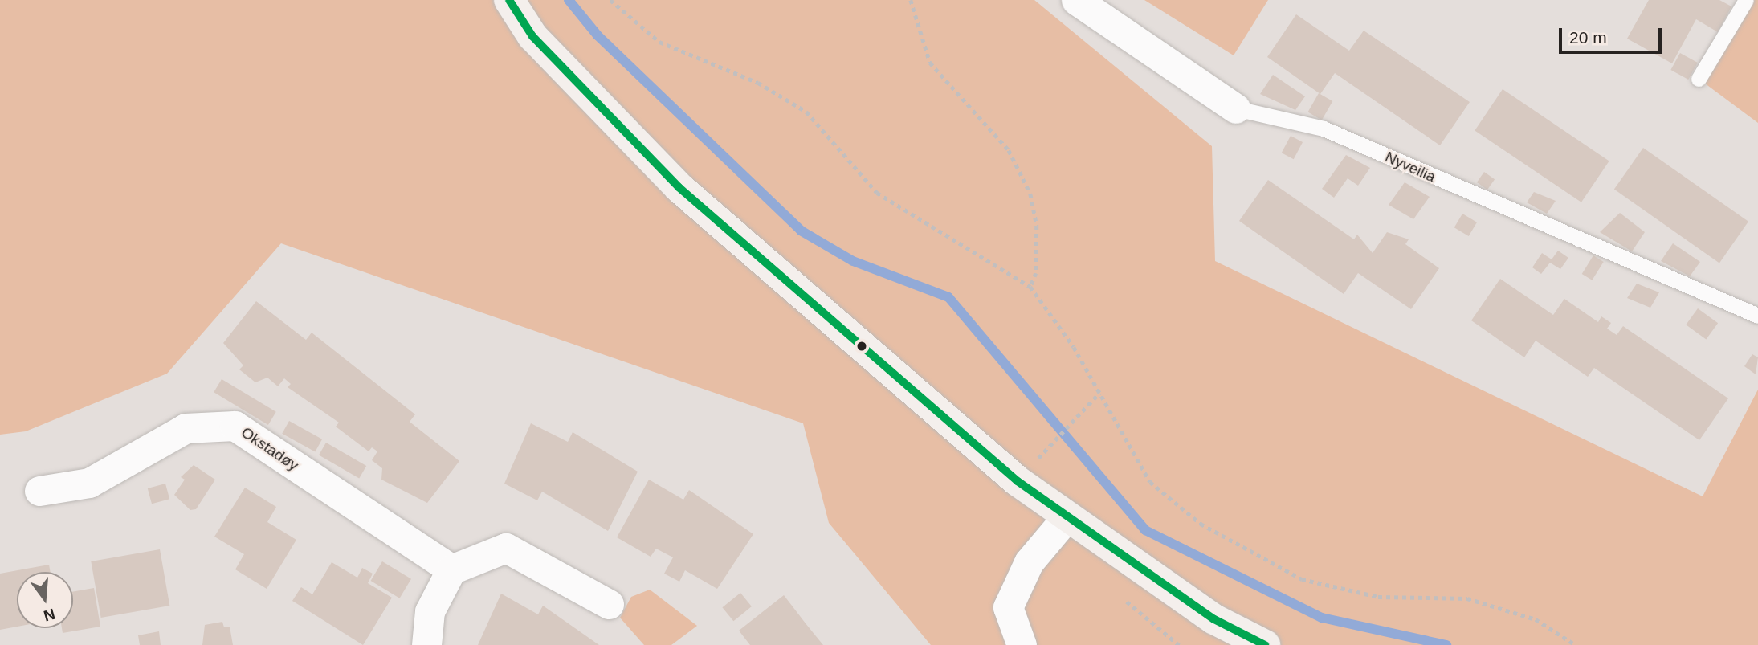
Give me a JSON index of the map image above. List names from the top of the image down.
{
  "streets": {
    "street": ["Nyveilia", "Okstadøy"]
  },
  "scale_bar": "20 m",
  "north": "bottom"
}
